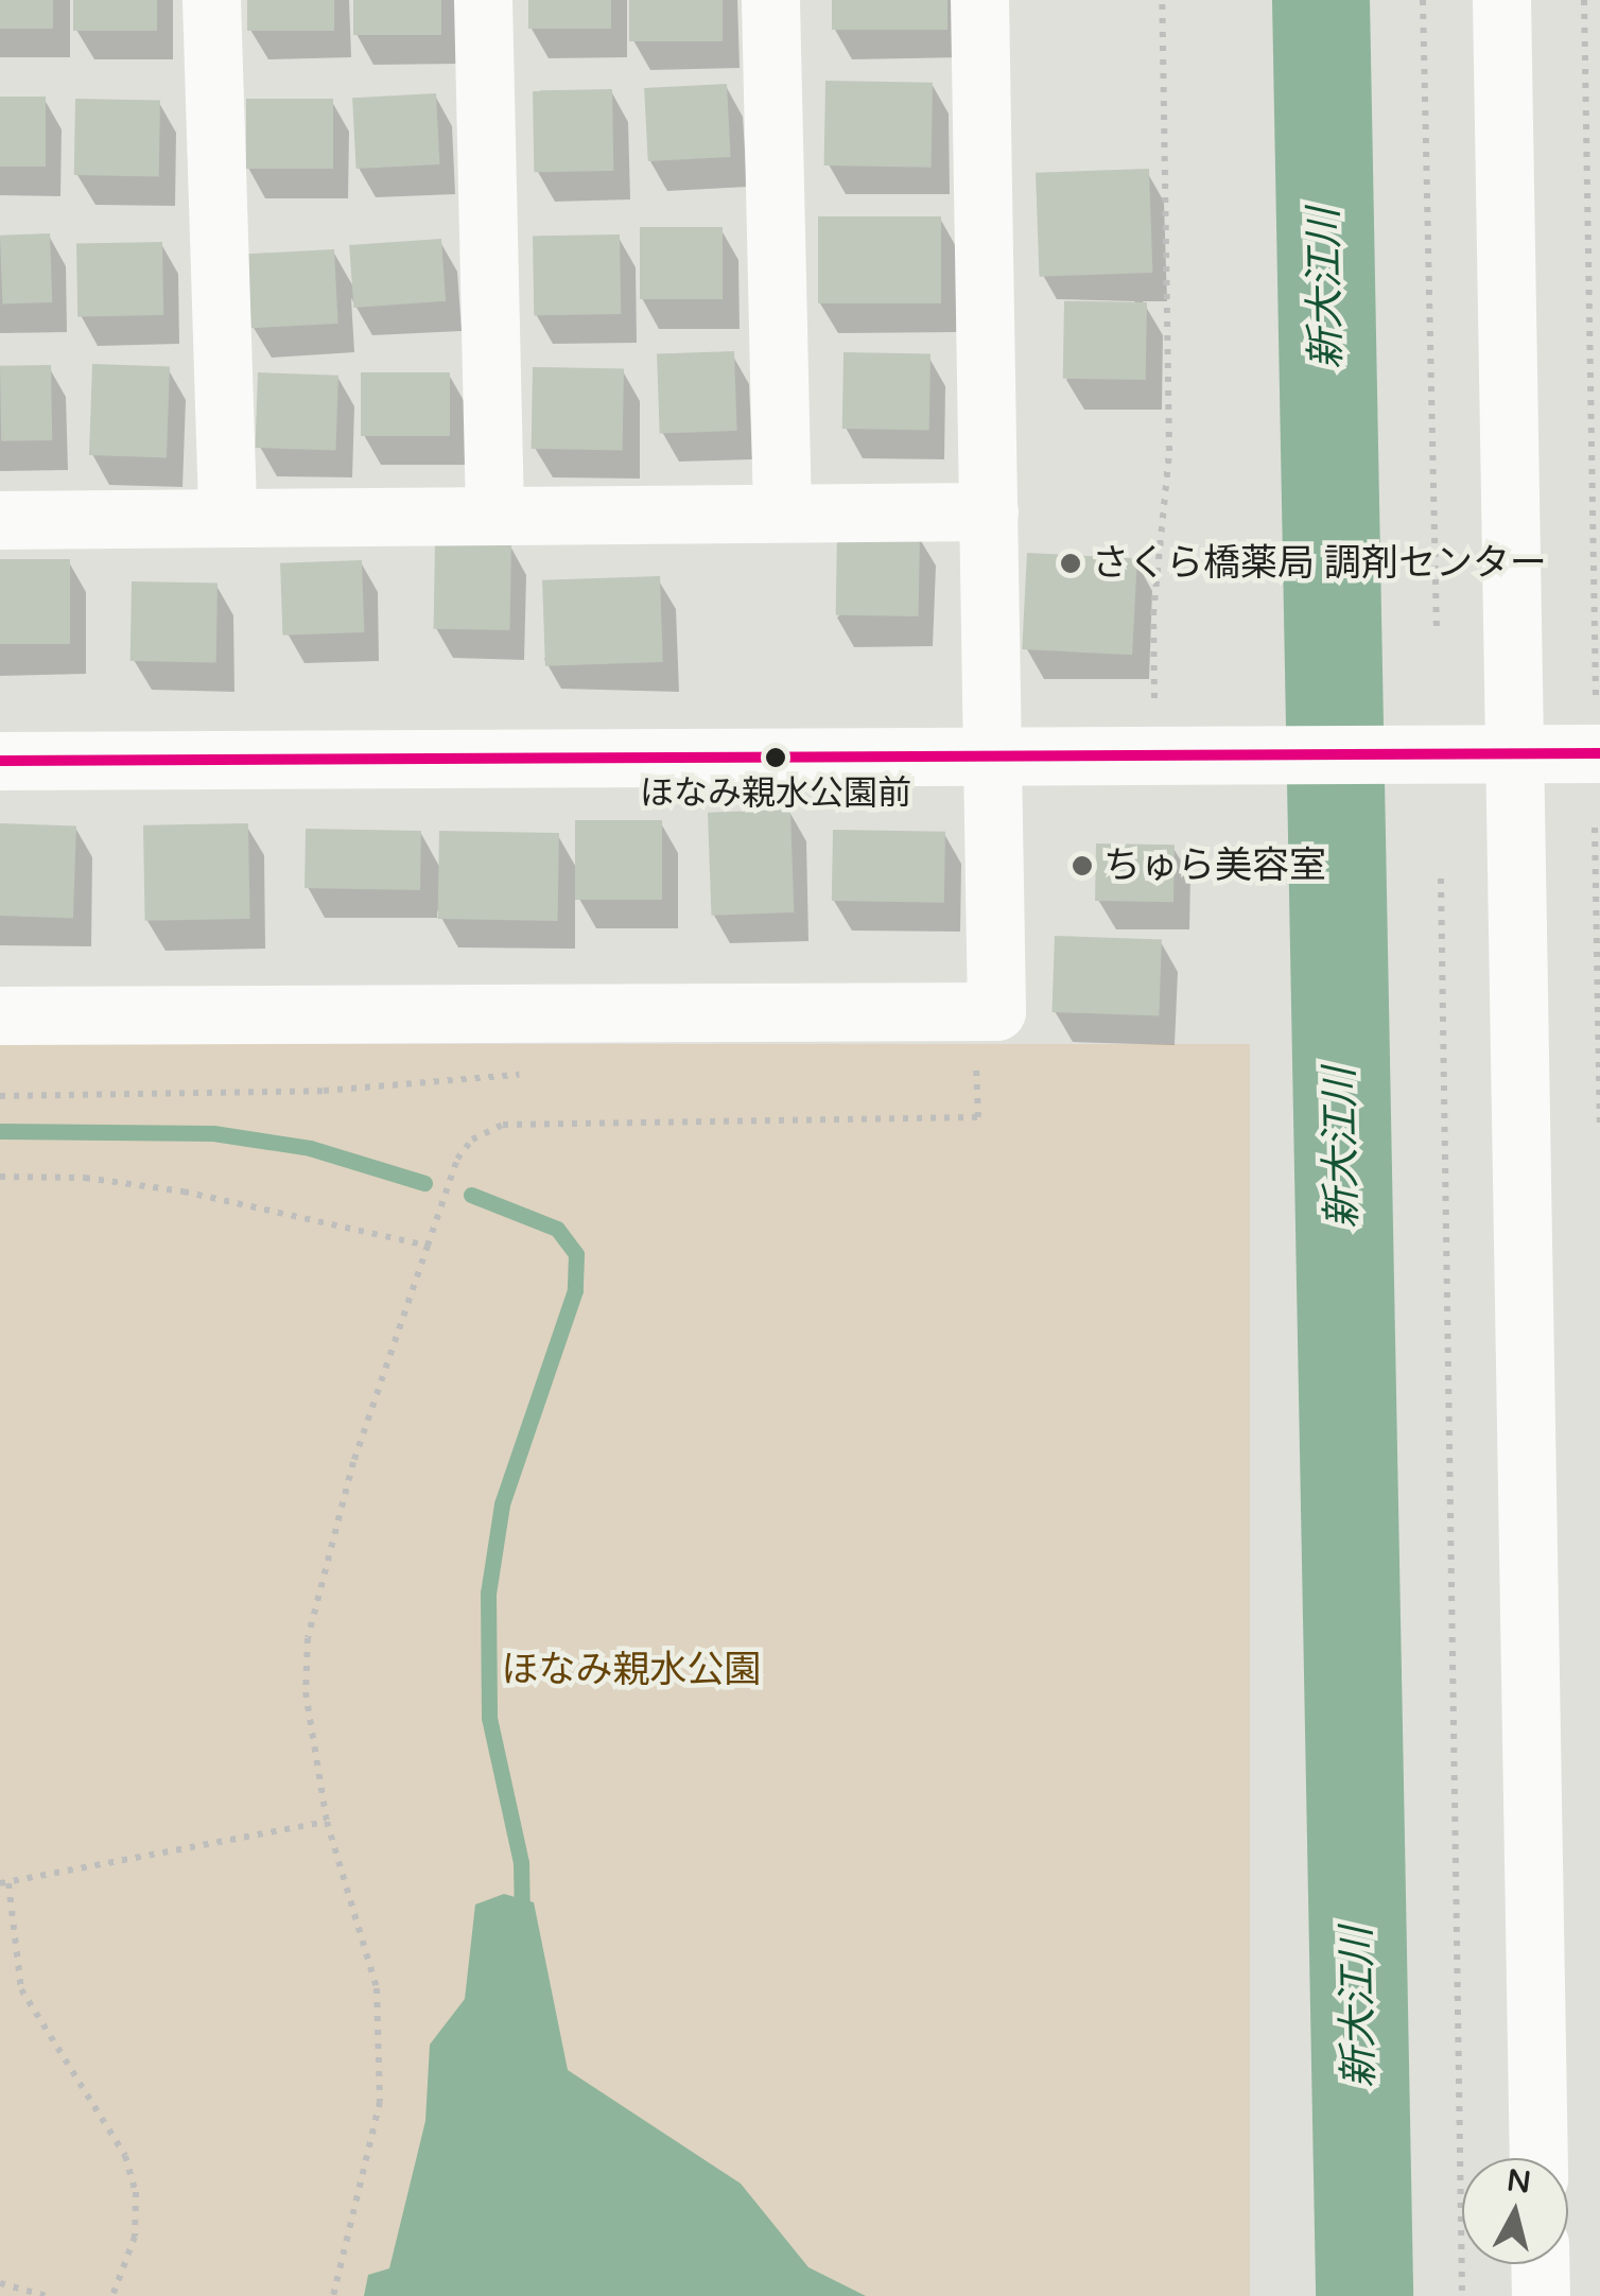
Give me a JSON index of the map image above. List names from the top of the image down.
{
  "water": ["新大江川"],
  "parks": ["ほなみ親水公園"],
  "places": ["さくら橋薬局 調剤センター", "ほなみ親水公園前", "ちゅら美容室"],
  "north": "top"
}
